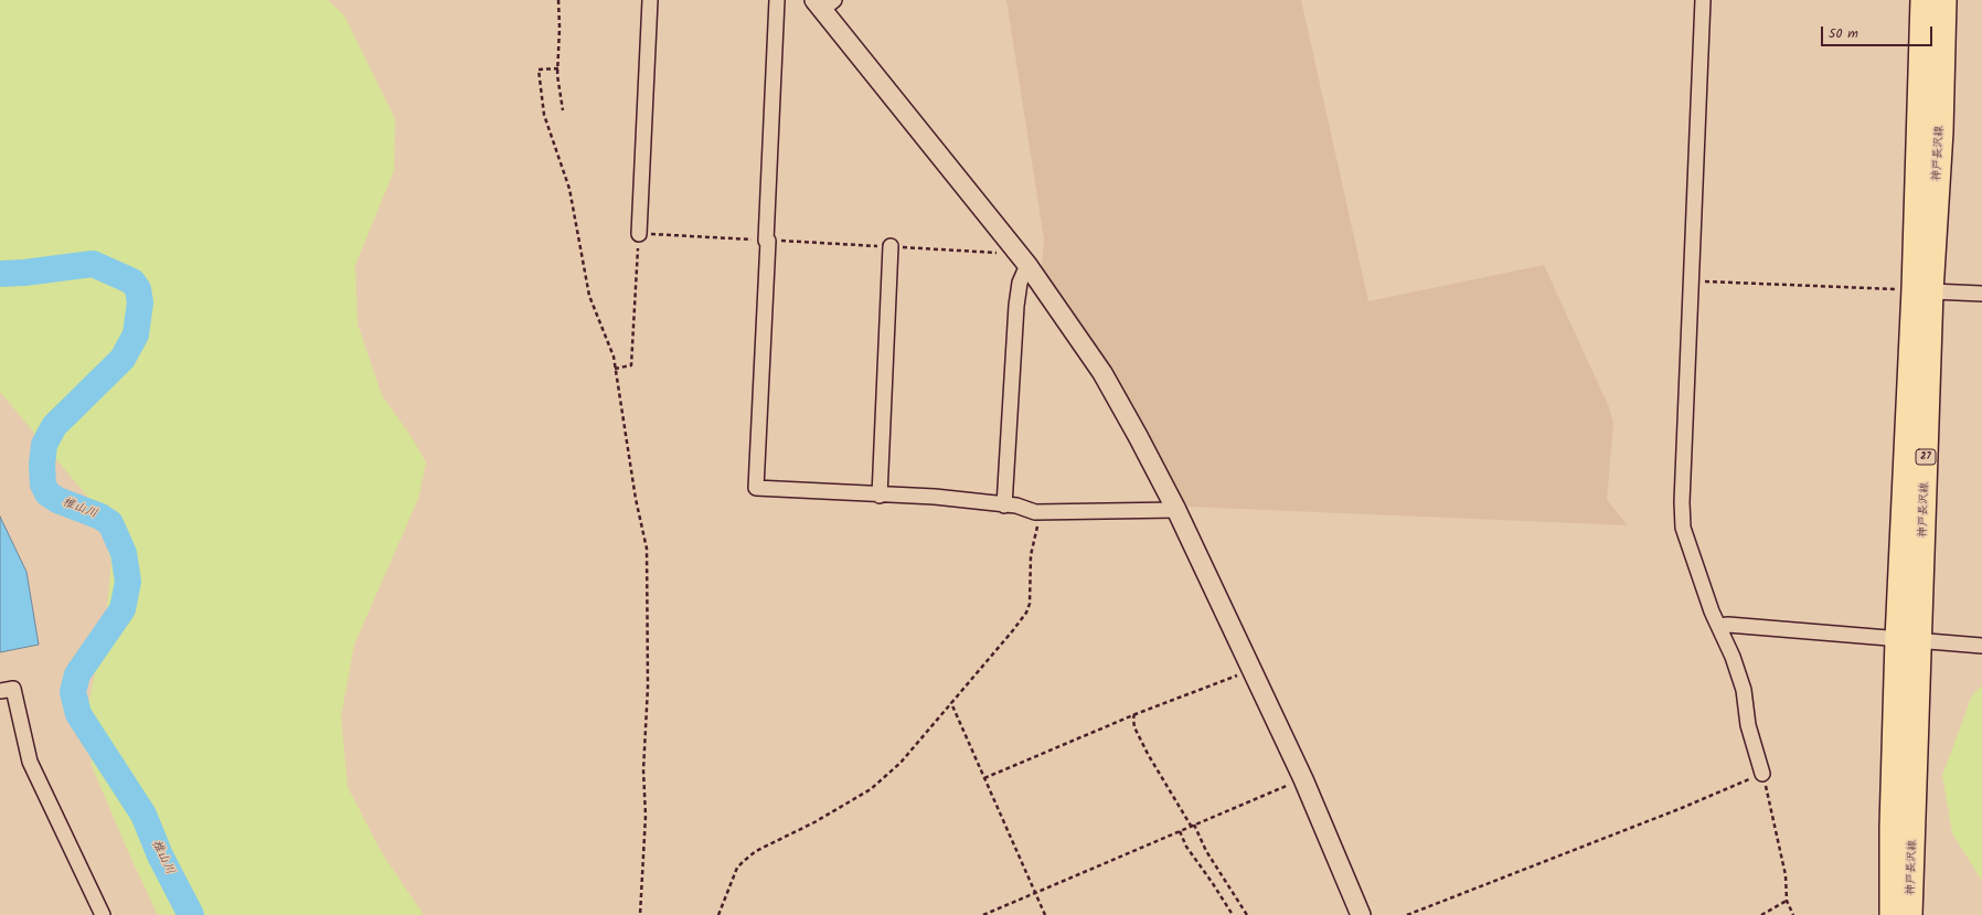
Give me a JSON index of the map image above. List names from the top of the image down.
{
  "streets": {
    "main road": ["神戸長沢線", "27"]
  },
  "water": ["椎山川"],
  "scale_bar": "50 m"
}
